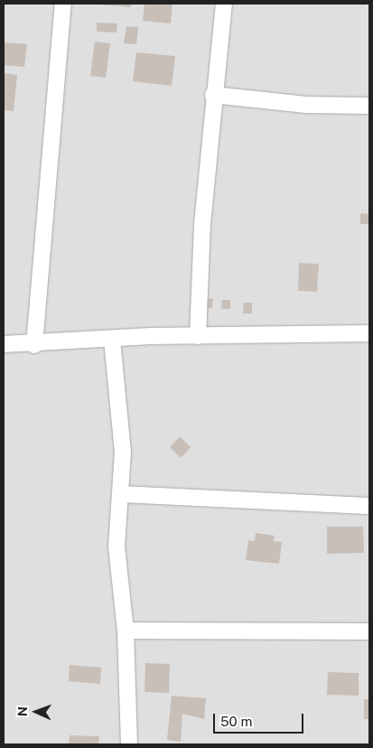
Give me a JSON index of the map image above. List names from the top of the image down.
{
  "scale_bar": "50 m",
  "north": "left"
}
